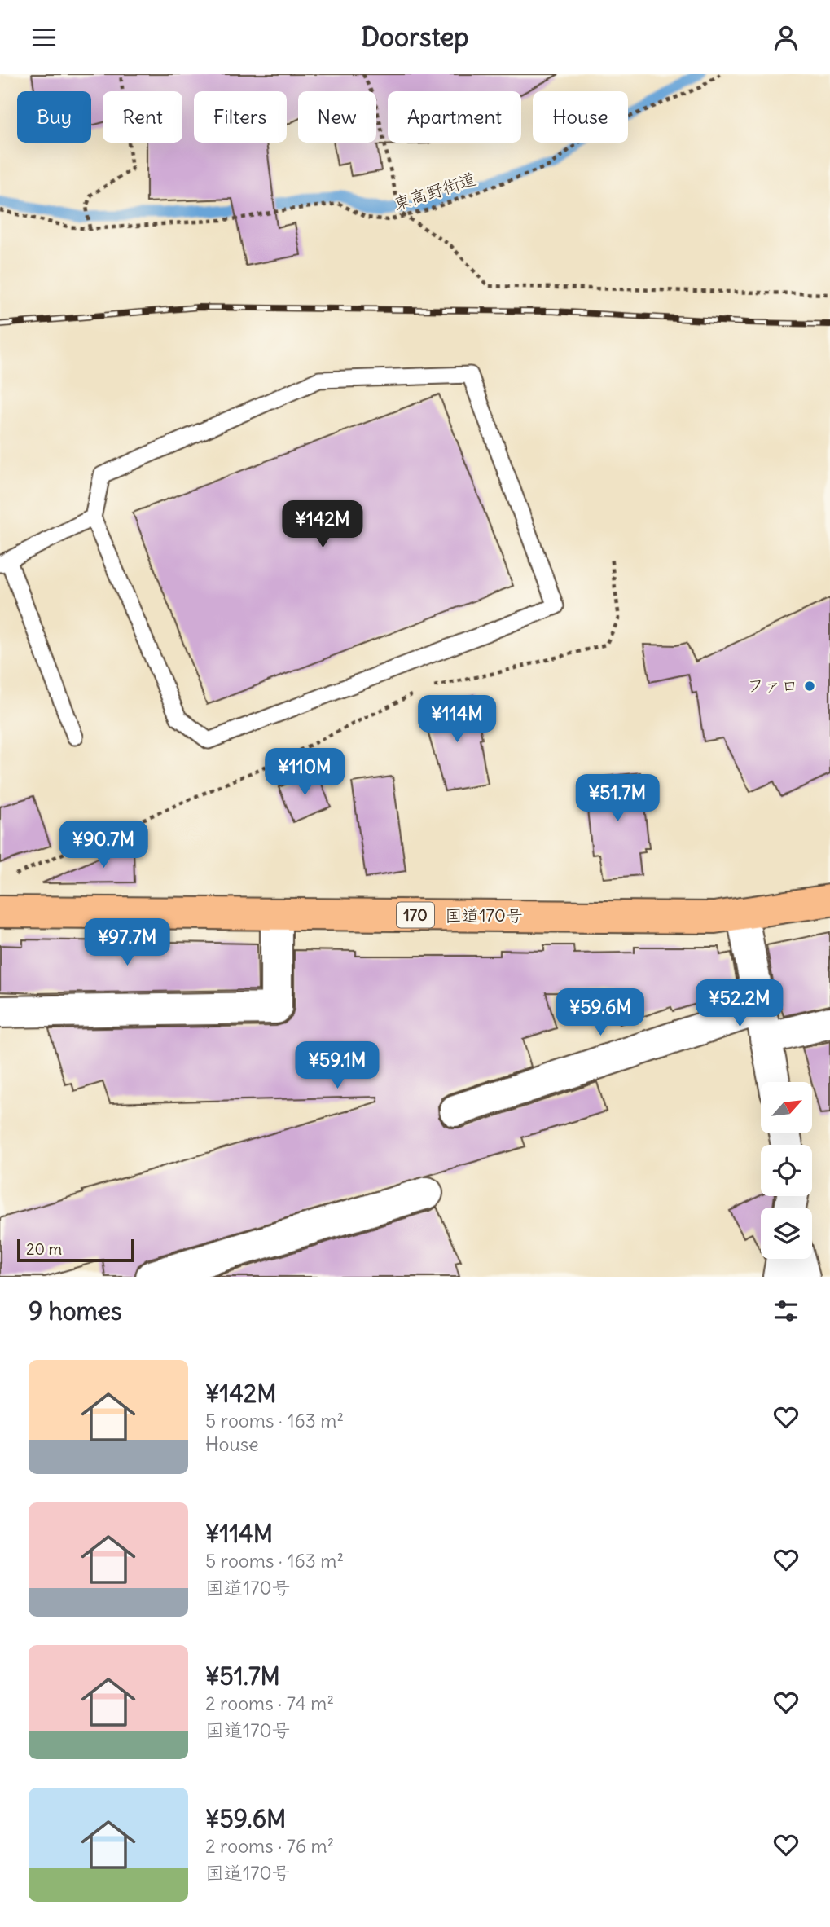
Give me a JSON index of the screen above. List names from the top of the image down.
{
  "streets": {
    "highway": ["170", "国道170号"],
    "path": ["東高野街道"]
  },
  "places": ["ファロ"],
  "scale_bar": "20 m",
  "north": "top right",
  "page": {
    "header": "Doorstep",
    "chip": [
      "Buy",
      "Rent",
      "Filters",
      "New",
      "Apartment",
      "House"
    ],
    "price": [
      "¥142M",
      "¥114M",
      "¥110M",
      "¥51.7M",
      "¥90.7M",
      "¥97.7M",
      "¥52.2M",
      "¥59.6M",
      "¥59.1M"
    ],
    "scale": "20 m",
    "heading": "9 homes",
    "list": [
      {
        "name": "¥142M",
        "note": "5 rooms · 163 m² · House"
      },
      {
        "name": "¥114M",
        "note": "5 rooms · 163 m² · 国道170号"
      },
      {
        "name": "¥51.7M",
        "note": "2 rooms · 74 m² · 国道170号"
      },
      {
        "name": "¥59.6M",
        "note": "2 rooms · 76 m² · 国道170号"
      }
    ]
  }
}
